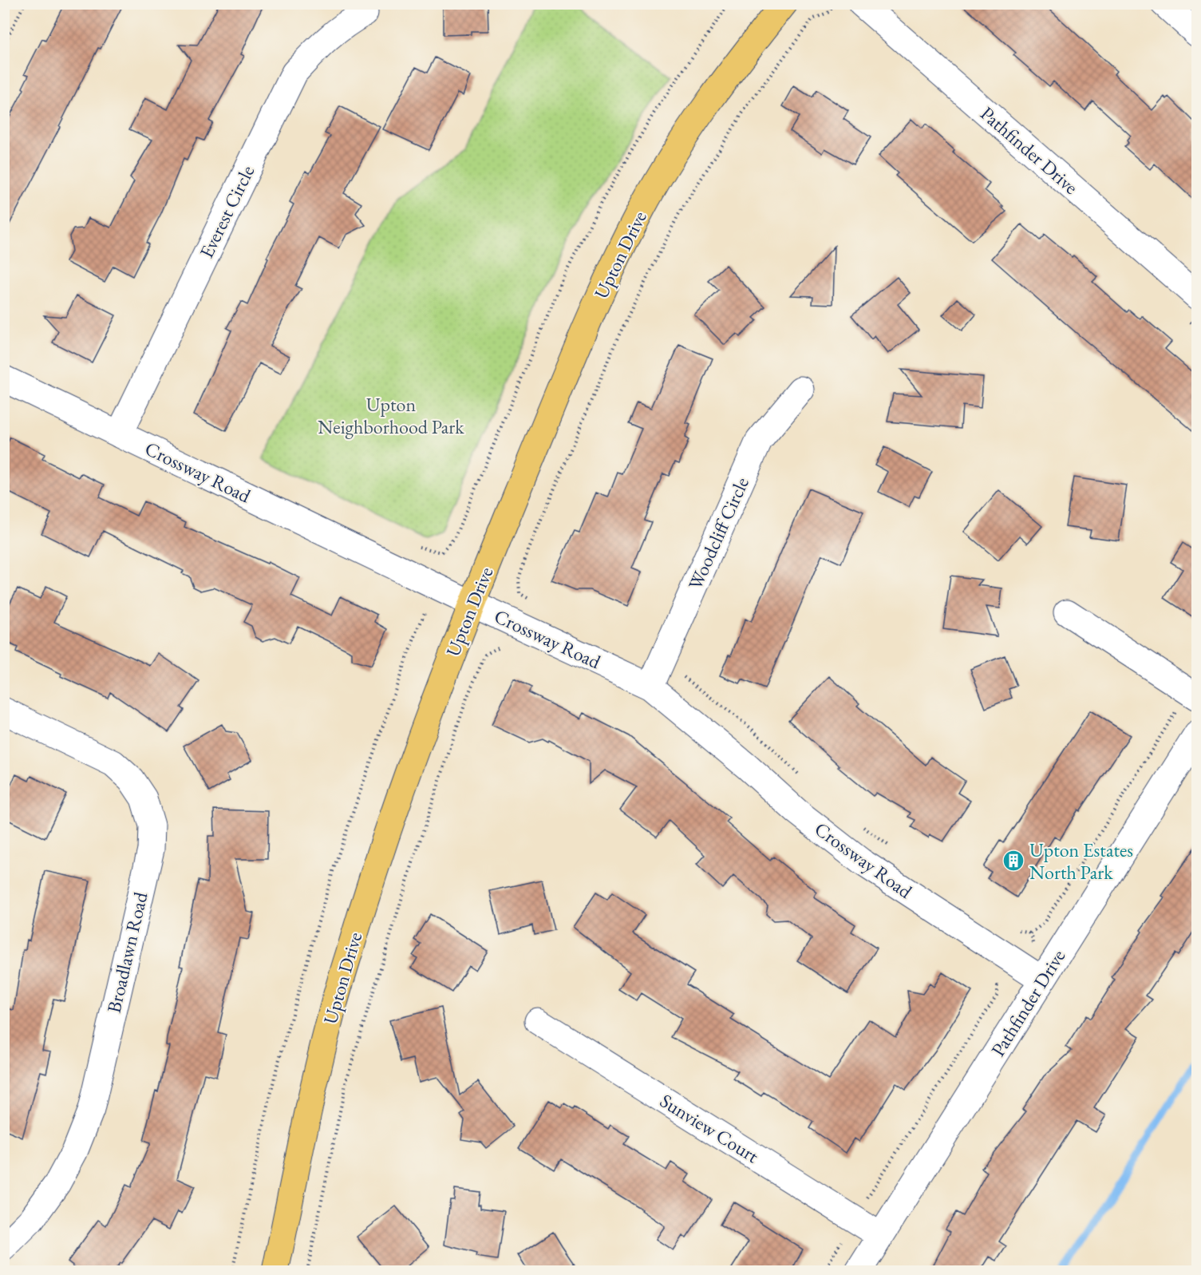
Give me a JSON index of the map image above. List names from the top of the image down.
{
  "streets": {
    "main road": ["Upton Drive"],
    "street": [
      "Pathfinder Drive",
      "Everest Circle",
      "Crossway Road",
      "Woodcliff Circle",
      "Broadlawn Road",
      "Sunview Court"
    ]
  },
  "crossings": [
    ["Pathfinder Drive", "Crossway Road"],
    ["Pathfinder Drive", "Sunview Court"],
    ["Everest Circle", "Crossway Road"],
    ["Upton Drive", "Crossway Road"],
    ["Crossway Road", "Woodcliff Circle"]
  ],
  "parks": ["Upton Neighborhood Park"],
  "places": {
    "building": ["Upton Estates North Park"]
  }
}
